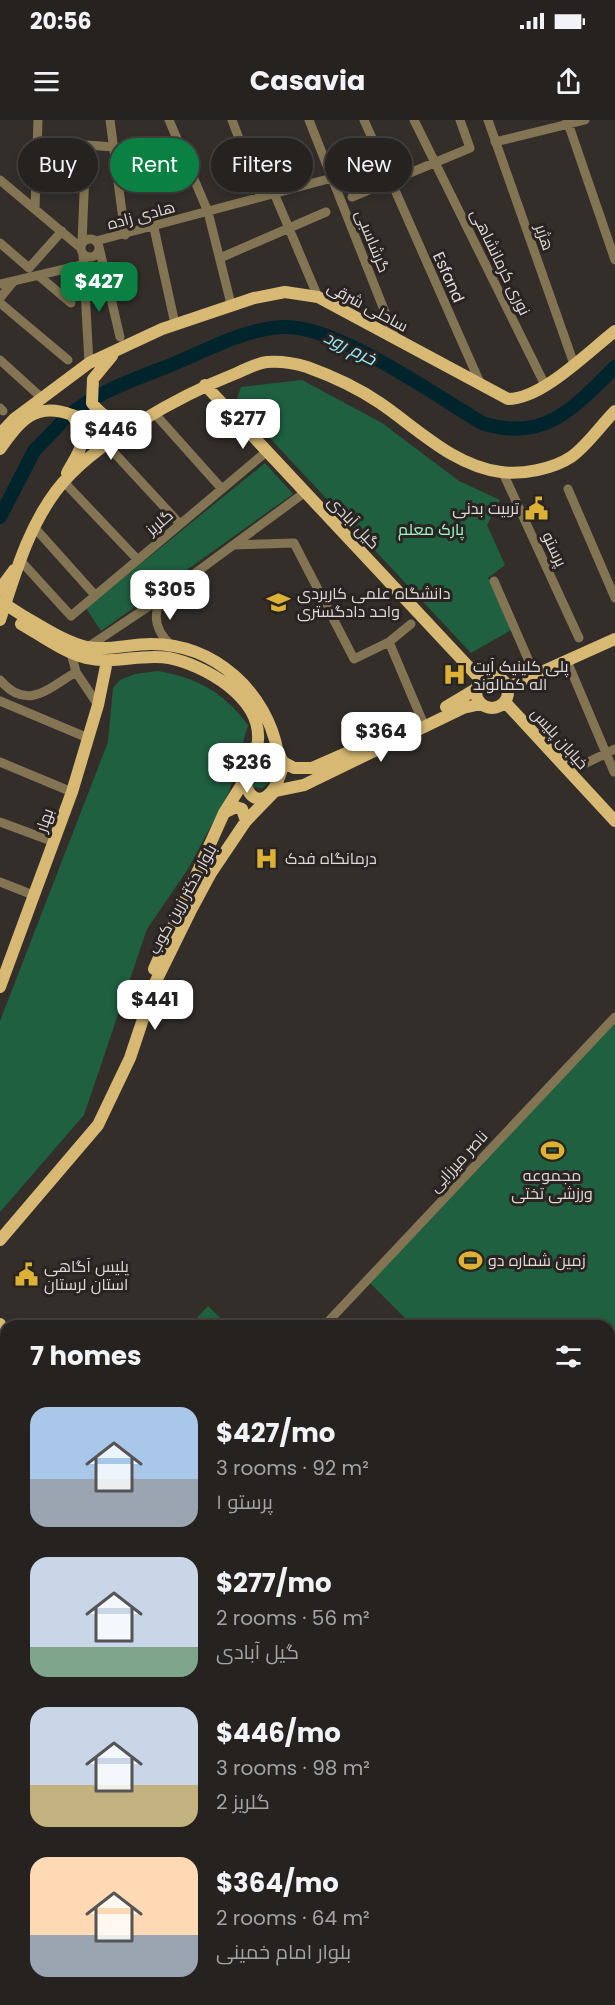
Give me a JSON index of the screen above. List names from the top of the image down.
{
  "streets": {
    "main road": [
      "ساحلی شرقی",
      "گیل آبادی",
      "خیابان پلیس",
      "بهار",
      "بلوار دکتر زرین کوب"
    ],
    "street": [
      "هادی زاده",
      "هژبر",
      "گرشاسبی",
      "نوری کرمانشاهی",
      "Esfand",
      "گلریز",
      "پرستو",
      "ناصر میرزایی"
    ]
  },
  "crossings": [
    ["هژبر", "ساحلی شرقی"],
    ["گرشاسبی", "ساحلی شرقی"],
    ["نوری کرمانشاهی", "ساحلی شرقی"],
    ["Esfand", "ساحلی شرقی"],
    ["گلریز", "گیل آبادی"],
    ["گیل آبادی", "خیابان پلیس"]
  ],
  "water": ["خرم رود"],
  "parks": ["پارک معلم"],
  "places": {
    "public building": ["تربیت بدنی", "پلیس آگاهی استان لرستان"],
    "school or university": ["دانشگاه علمی کاربردی واحد دادگستری"],
    "hospital": ["پلی کلینیک آیت اله کمالوند", "درمانگاه فدک"],
    "sports": ["مجموعه ورزشی تختی", "زمین شماره دو"]
  },
  "page": {
    "status": "20:56",
    "header": "Casavia",
    "chip": [
      "Buy",
      "Rent",
      "Filters",
      "New"
    ],
    "price": [
      "$427",
      "$277",
      "$446",
      "$305",
      "$364",
      "$236",
      "$441"
    ],
    "heading": "7 homes",
    "list": [
      {
        "name": "$427/mo",
        "note": "3 rooms · 92 m² · پرستو ۱"
      },
      {
        "name": "$277/mo",
        "note": "2 rooms · 56 m² · گیل آبادی"
      },
      {
        "name": "$446/mo",
        "note": "3 rooms · 98 m² · گلریز 2"
      },
      {
        "name": "$364/mo",
        "note": "2 rooms · 64 m² · بلوار امام خمینی"
      }
    ]
  }
}
